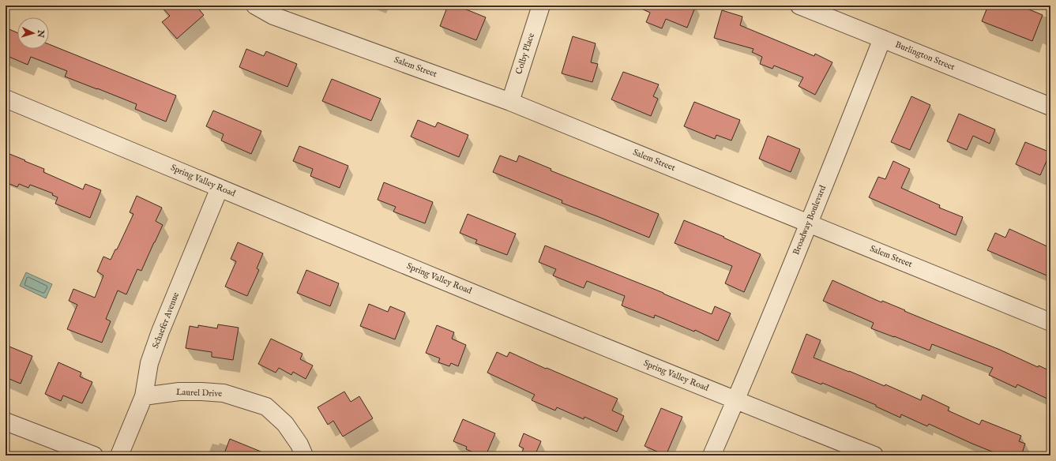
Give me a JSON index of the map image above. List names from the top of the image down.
{
  "streets": {
    "street": [
      "Colby Place",
      "Burlington Street",
      "Salem Street",
      "Spring Valley Road",
      "Broadway Boulevard",
      "Schaefer Avenue",
      "Laurel Drive"
    ]
  },
  "crossings": [
    ["Colby Place", "Salem Street"],
    ["Burlington Street", "Broadway Boulevard"],
    ["Salem Street", "Broadway Boulevard"],
    ["Spring Valley Road", "Broadway Boulevard"],
    ["Spring Valley Road", "Schaefer Avenue"],
    ["Schaefer Avenue", "Laurel Drive"]
  ],
  "north": "right"
}
